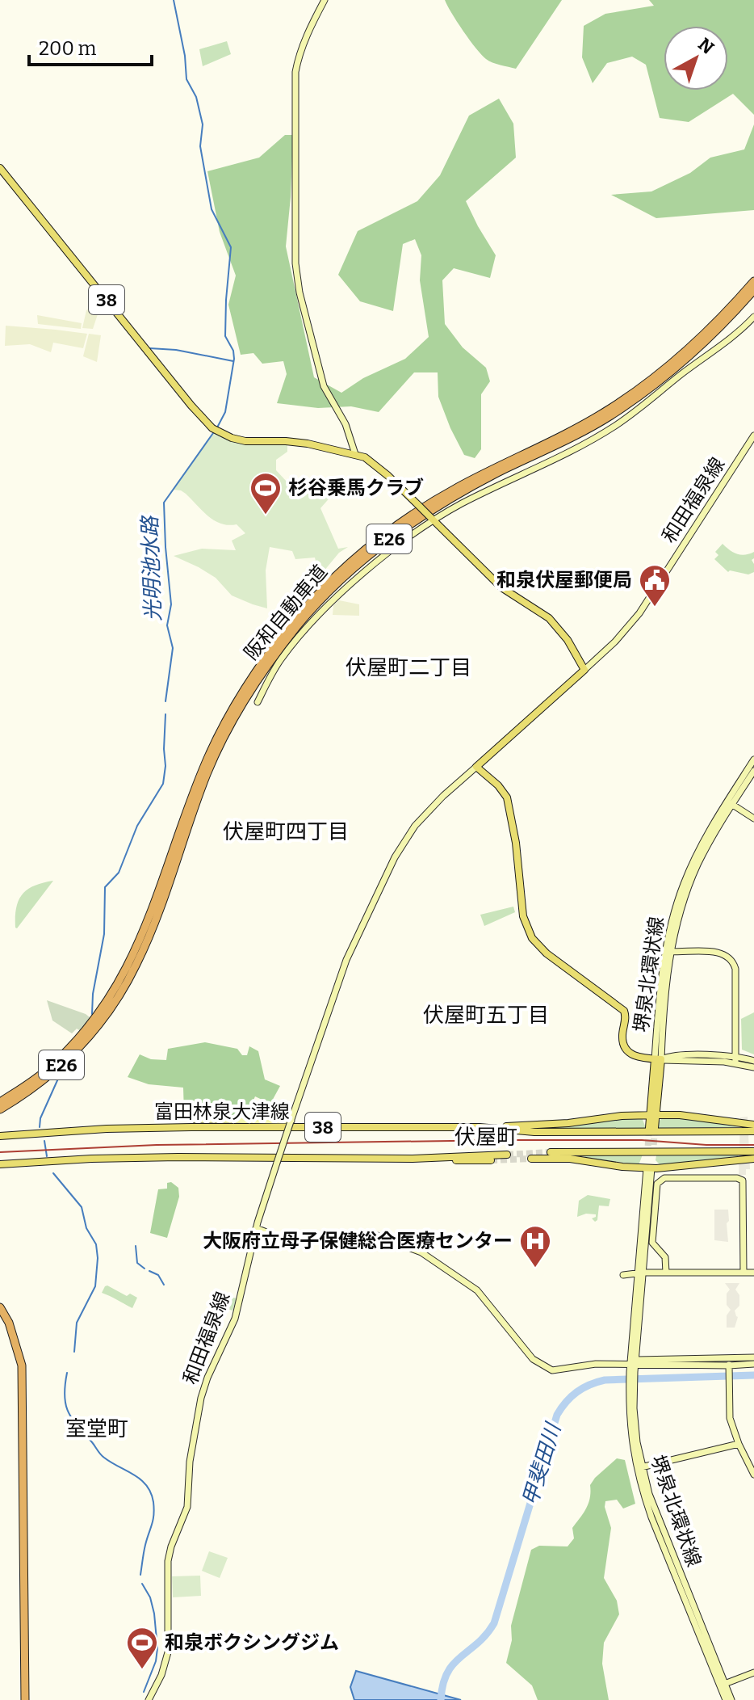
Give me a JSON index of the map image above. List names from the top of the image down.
{
  "streets": {
    "highway": ["E26", "阪和自動車道"],
    "main road": ["38", "富田林泉大津線"],
    "street": ["和田福泉線", "堺泉北環状線"]
  },
  "crossings": [
    ["38", "和田福泉線"]
  ],
  "districts": [
    "伏屋町二丁目",
    "伏屋町四丁目",
    "伏屋町五丁目",
    "伏屋町",
    "室堂町"
  ],
  "water": ["光明池水路", "甲斐田川"],
  "places": {
    "sports": ["杉谷乗馬クラブ", "和泉ボクシングジム"],
    "public building": ["和泉伏屋郵便局"],
    "hospital": ["大阪府立母子保健総合医療センター"]
  },
  "scale_bar": "200 m",
  "north": "top right"
}
